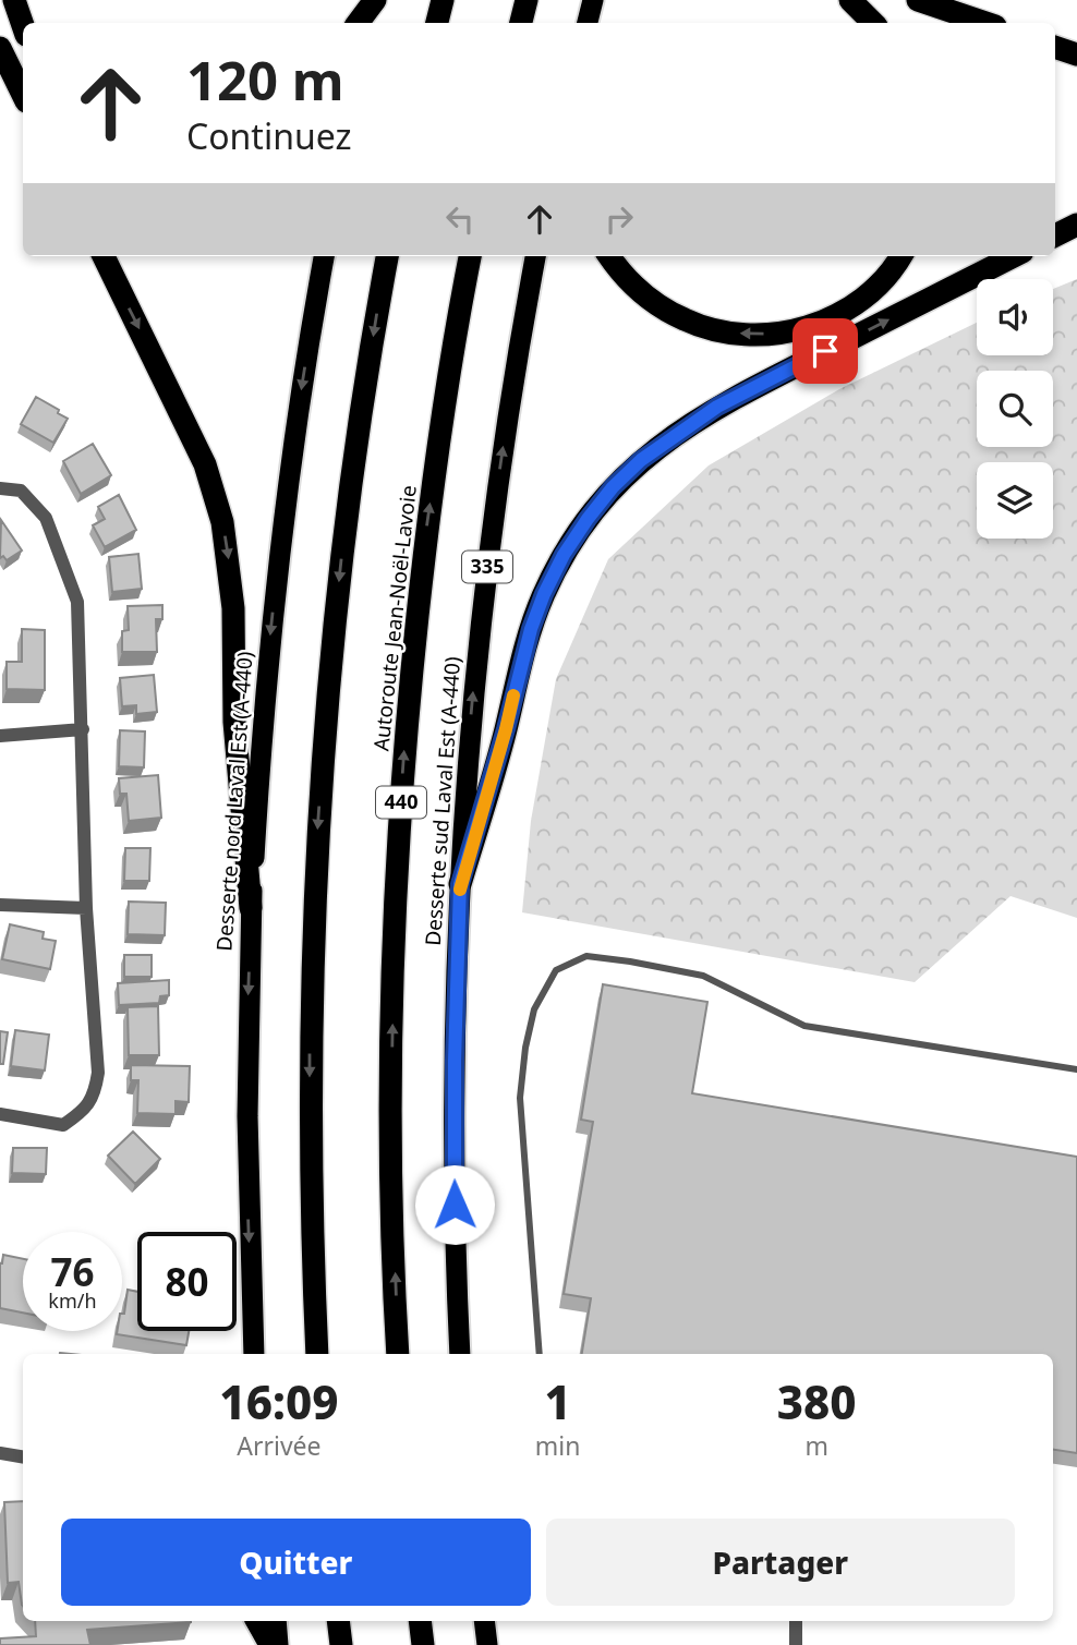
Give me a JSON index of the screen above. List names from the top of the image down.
{
  "streets": {
    "highway": [
      "335",
      "Autoroute Jean-Noël-Lavoie",
      "Desserte nord Laval Est (A-440)",
      "Desserte sud Laval Est (A-440)",
      "440"
    ]
  },
  "page": {
    "turn": ["120 m", "Continuez"],
    "speed": "76 km/h",
    "limit": "80",
    "eta": [
      "16:09",
      "Arrivée",
      "1",
      "min",
      "380",
      "m"
    ],
    "buttons": ["Quitter", "Partager"]
  }
}
